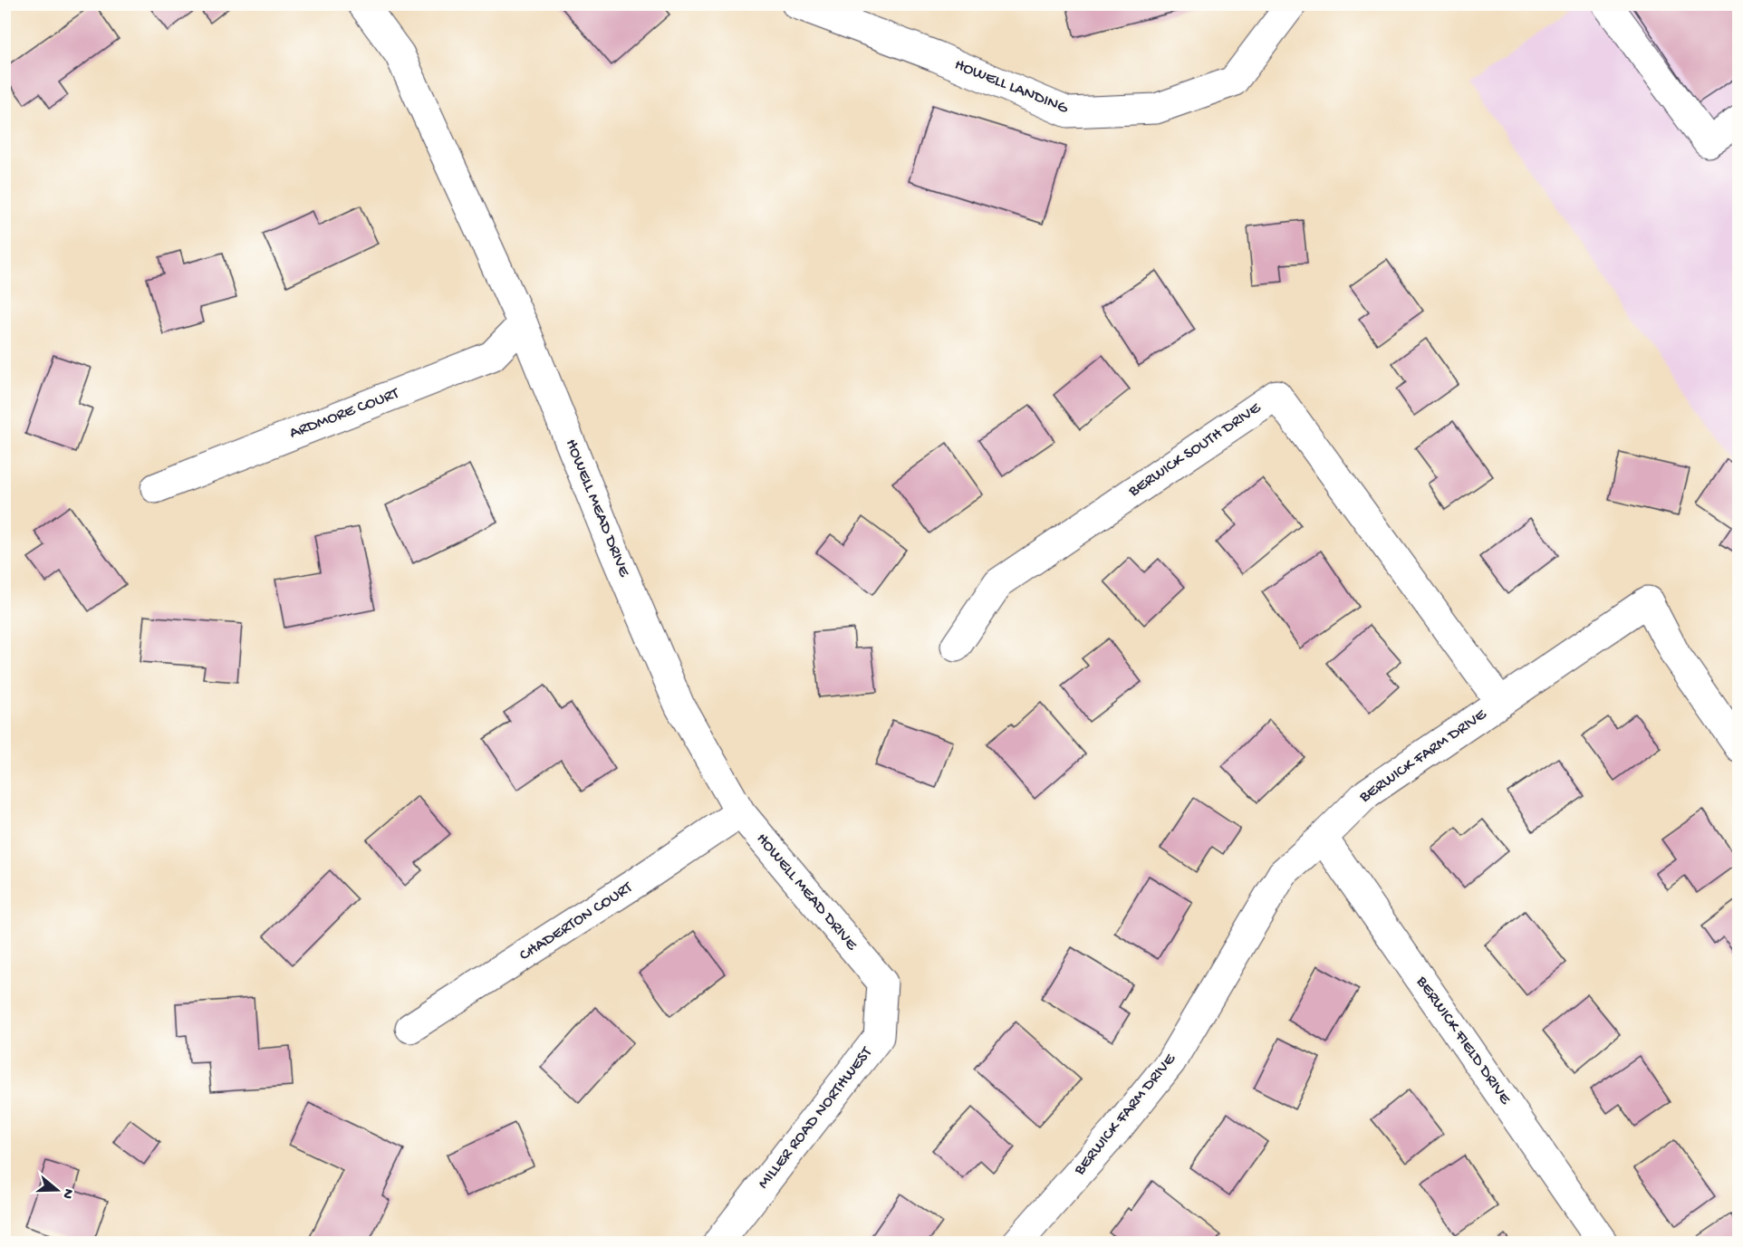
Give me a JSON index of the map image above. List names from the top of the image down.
{
  "streets": {
    "street": [
      "HOWELL LANDING",
      "ARDMORE COURT",
      "BERWICK SOUTH DRIVE",
      "HOWELL MEAD DRIVE",
      "BERWICK FARM DRIVE",
      "CHADERTON COURT",
      "BERWICK FIELD DRIVE",
      "MILLER ROAD NORTHWEST"
    ]
  },
  "crossings": [
    ["ARDMORE COURT", "HOWELL MEAD DRIVE"],
    ["BERWICK SOUTH DRIVE", "BERWICK FARM DRIVE"],
    ["HOWELL MEAD DRIVE", "CHADERTON COURT"],
    ["HOWELL MEAD DRIVE", "MILLER ROAD NORTHWEST"],
    ["BERWICK FARM DRIVE", "BERWICK FIELD DRIVE"]
  ],
  "north": "right"
}
